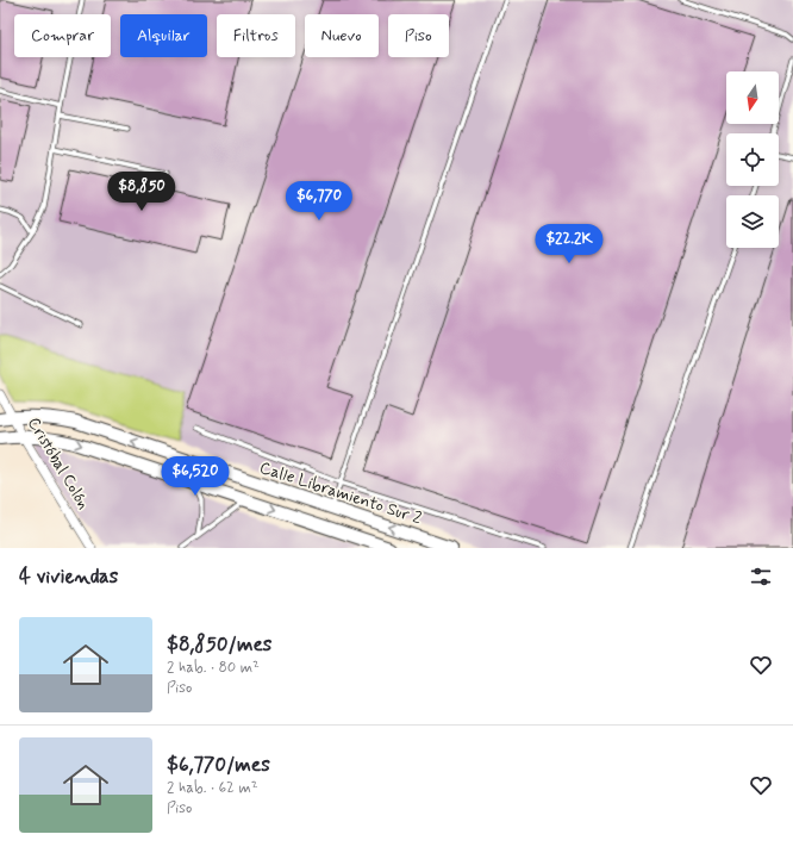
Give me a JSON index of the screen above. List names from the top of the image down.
{
  "streets": {
    "main road": ["Calle Libramiento Sur 2"],
    "street": ["Cristóbal Colón"]
  },
  "crossings": [
    ["Cristóbal Colón", "Calle Libramiento Sur 2"]
  ],
  "north": "bottom",
  "page": {
    "chip": [
      "Comprar",
      "Alquilar",
      "Filtros",
      "Nuevo",
      "Piso"
    ],
    "price": [
      "$8,850",
      "$6,770",
      "$22.2K",
      "$6,520"
    ],
    "heading": "4 viviendas",
    "list": [
      {
        "name": "$8,850/mes",
        "note": "2 hab. · 80 m² · Piso"
      },
      {
        "name": "$6,770/mes",
        "note": "2 hab. · 62 m² · Piso"
      }
    ]
  }
}
